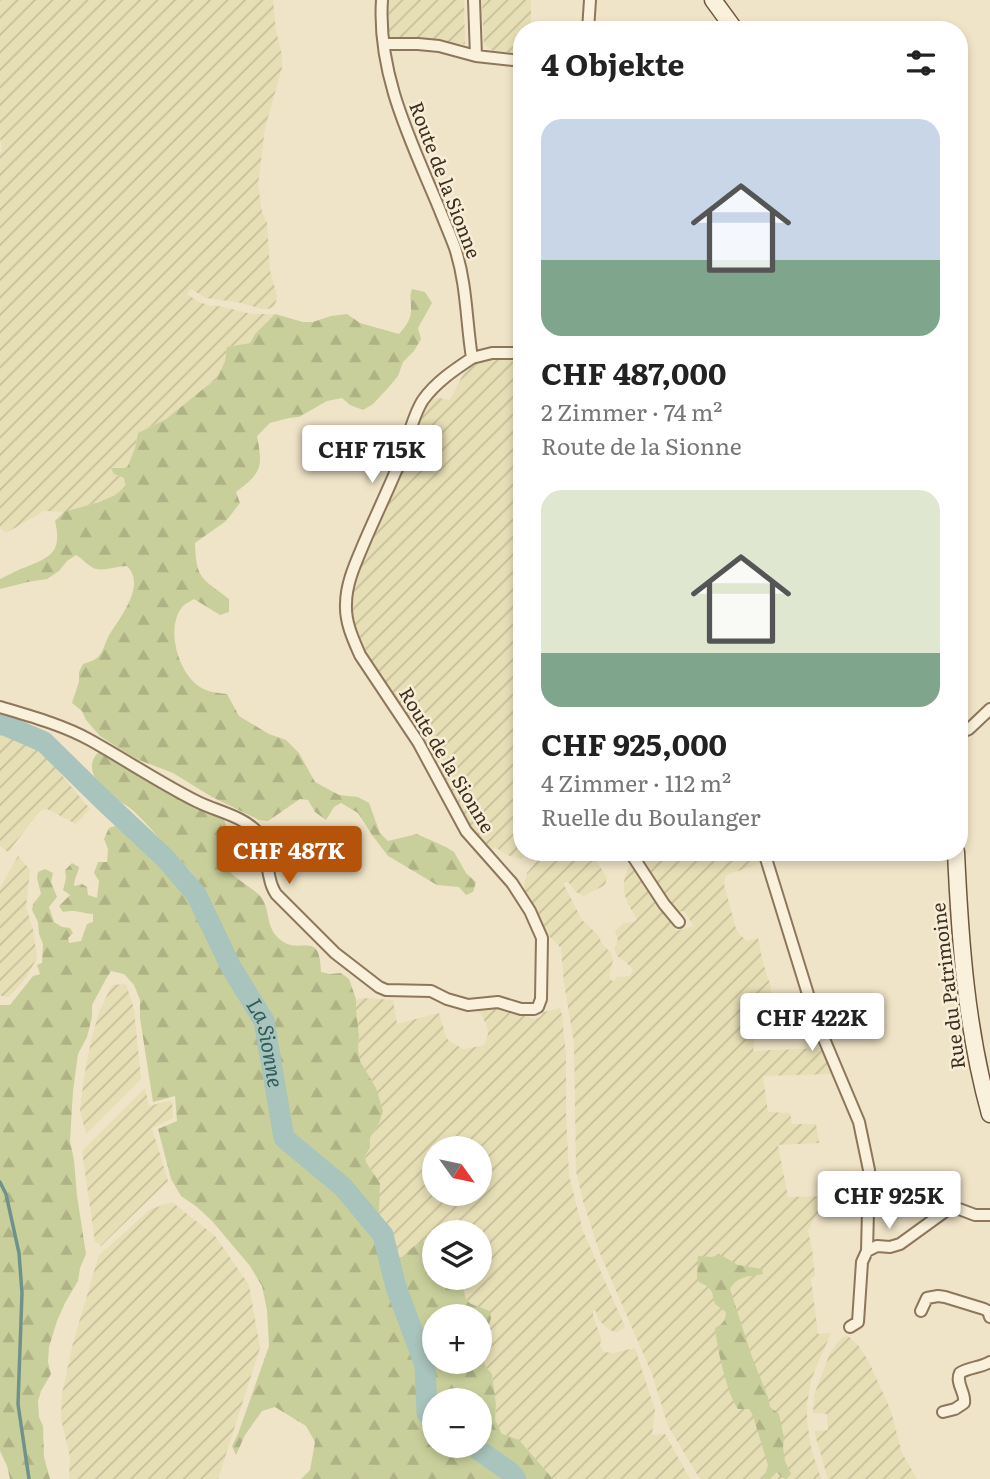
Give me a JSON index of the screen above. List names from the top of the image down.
{
  "streets": {
    "street": ["Route de la Sionne", "Rue du Patrimoine"]
  },
  "water": ["La Sionne"],
  "north": "bottom right",
  "page": {
    "heading": "4 Objekte",
    "list": [
      {
        "name": "CHF 487,000",
        "note": "2 Zimmer · 74 m² · Route de la Sionne"
      },
      {
        "name": "CHF 925,000",
        "note": "4 Zimmer · 112 m² · Ruelle du Boulanger"
      }
    ],
    "price": [
      "CHF 715K",
      "CHF 487K",
      "CHF 422K",
      "CHF 925K"
    ],
    "map_buttons": ["+", "−"]
  }
}
